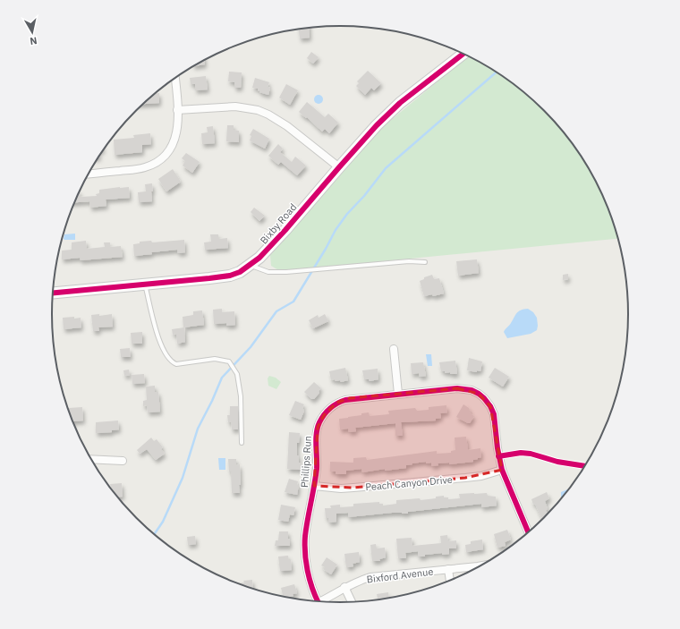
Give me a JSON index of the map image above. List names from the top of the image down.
{
  "streets": {
    "street": [
      "Bixby Road",
      "Phillips Run",
      "Peach Canyon Drive",
      "Bixford Avenue"
    ]
  },
  "crossings": [
    ["Phillips Run", "Peach Canyon Drive"]
  ],
  "north": "bottom"
}
